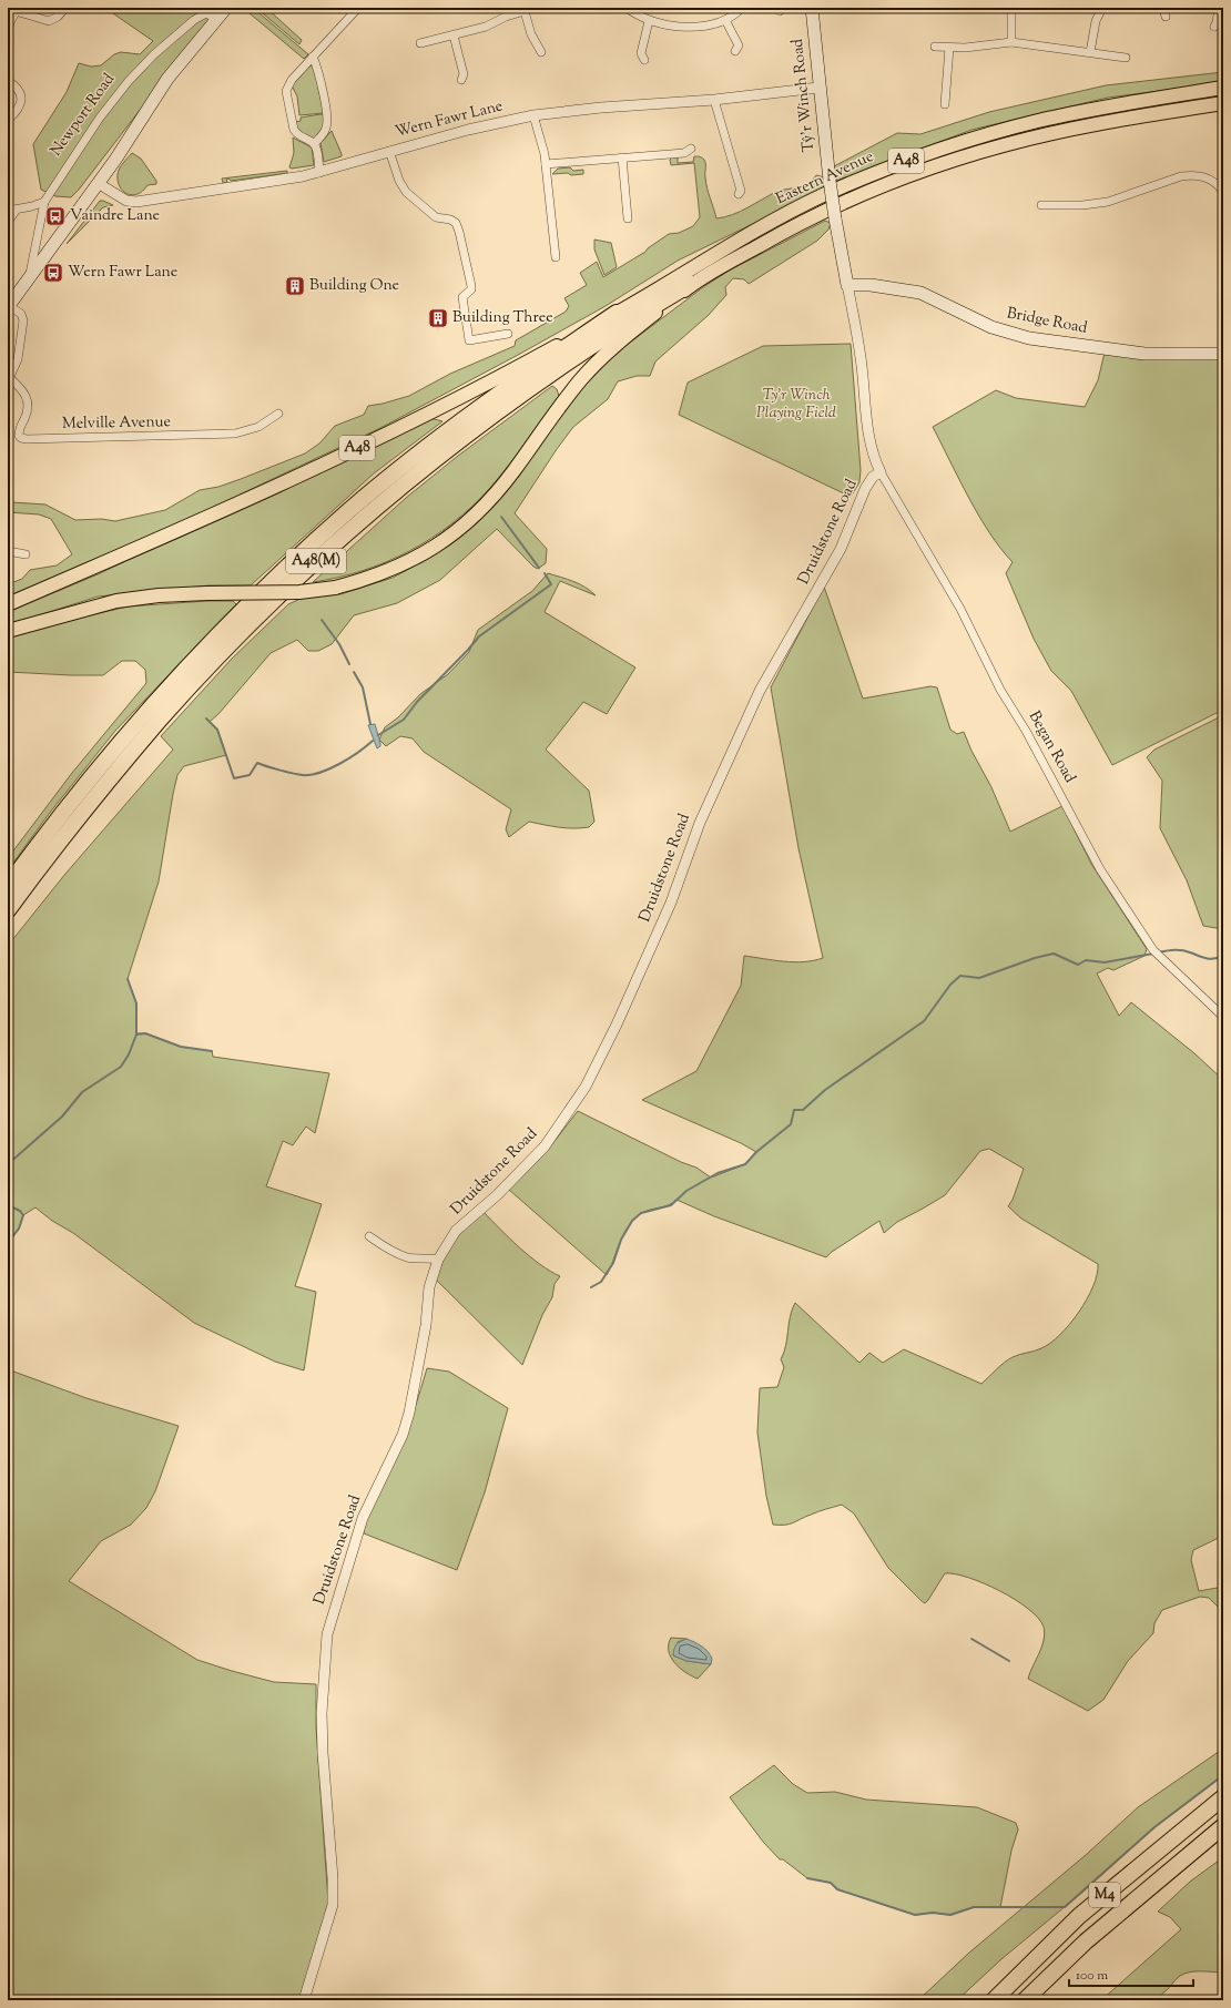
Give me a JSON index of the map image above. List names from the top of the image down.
{
  "streets": {
    "highway": [
      "A48",
      "Eastern Avenue",
      "A48(M)",
      "M4"
    ],
    "main road": ["Tŷ'r Winch Road", "Newport Road", "Bridge Road"],
    "street": [
      "Wern Fawr Lane",
      "Melville Avenue",
      "Druidstone Road",
      "Began Road"
    ]
  },
  "crossings": [
    ["Tŷ'r Winch Road", "Wern Fawr Lane"],
    ["Tŷ'r Winch Road", "Bridge Road"],
    ["Tŷ'r Winch Road", "Druidstone Road"],
    ["Newport Road", "Wern Fawr Lane"],
    ["A48", "Eastern Avenue"],
    ["A48", "A48(M)"],
    ["Eastern Avenue", "A48(M)"],
    ["Bridge Road", "Druidstone Road"],
    ["Druidstone Road", "Began Road"]
  ],
  "parks": ["Ty'r Winch Playing Field"],
  "places": {
    "bus stop": ["Vaindre Lane", "Wern Fawr Lane"],
    "building": ["Building One", "Building Three"]
  },
  "scale_bar": "100 m"
}
